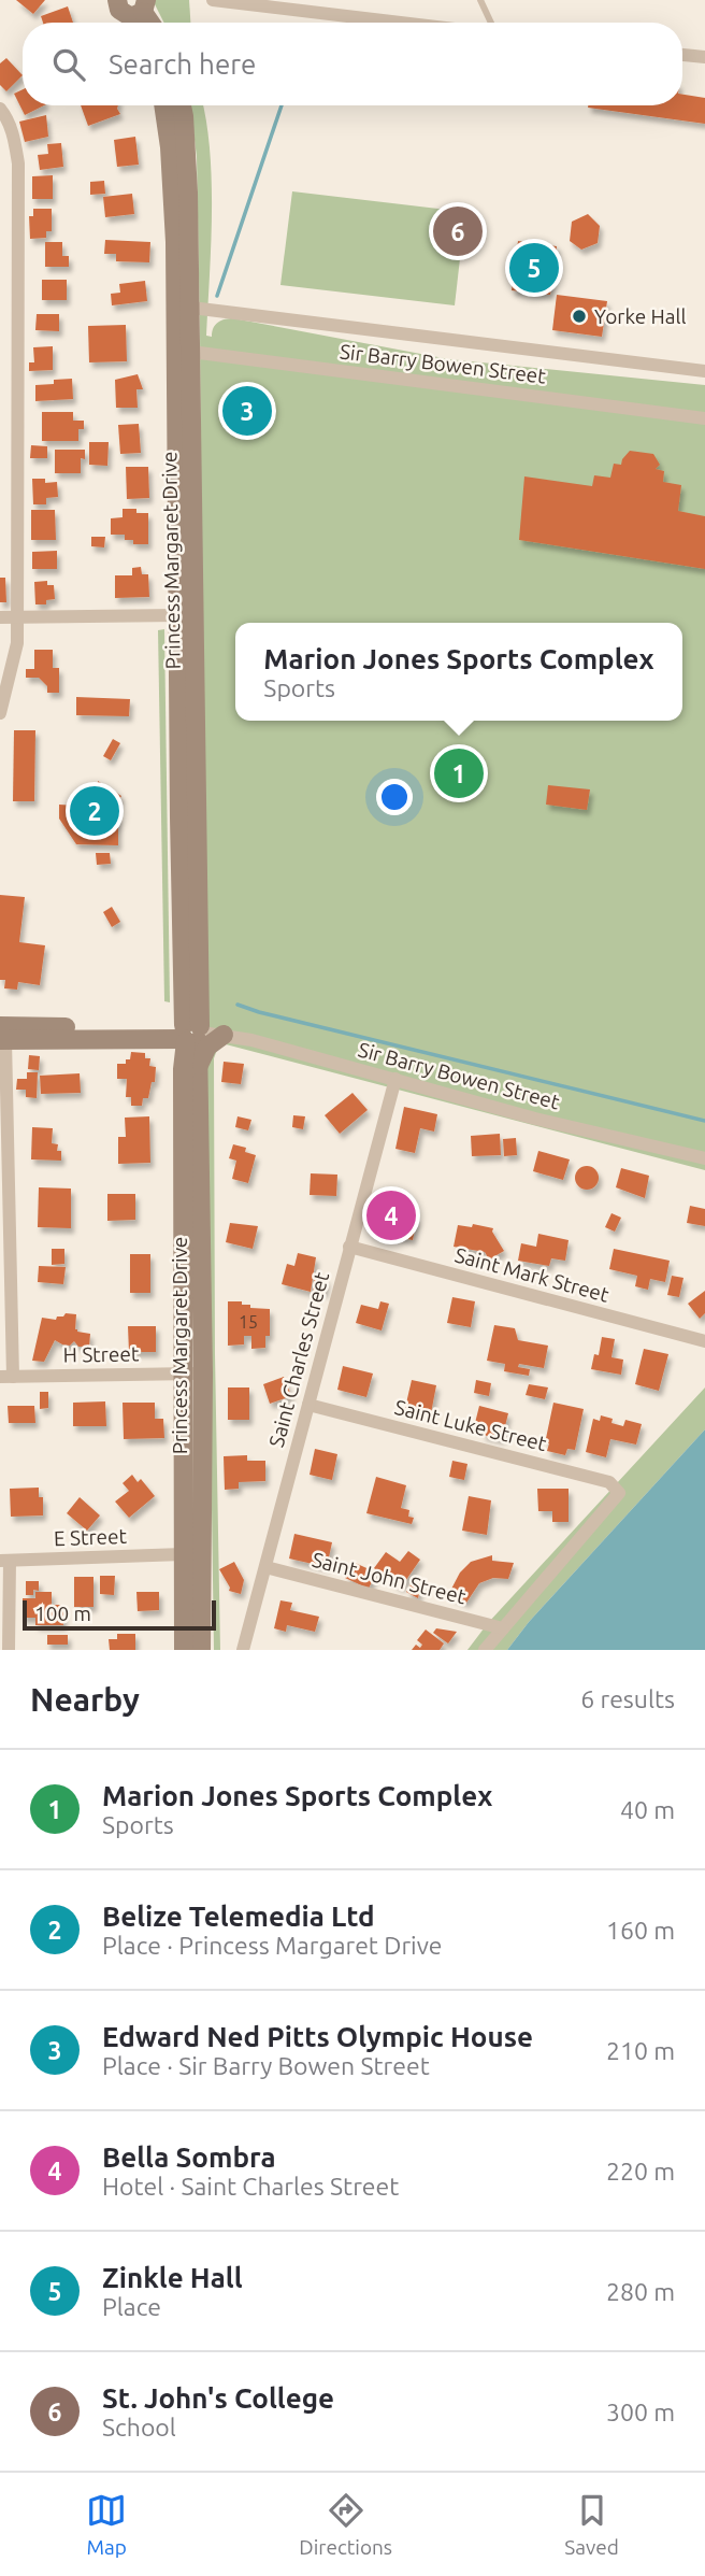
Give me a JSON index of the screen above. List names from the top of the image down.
{
  "streets": {
    "main road": ["Princess Margaret Drive"],
    "street": [
      "Sir Barry Bowen Street",
      "Saint Mark Street",
      "H Street",
      "Saint Charles Street",
      "Saint Luke Street",
      "E Street",
      "Saint John Street"
    ]
  },
  "crossings": [
    ["Sir Barry Bowen Street", "Princess Margaret Drive"],
    ["Sir Barry Bowen Street", "Saint Charles Street"],
    ["Princess Margaret Drive", "H Street"],
    ["Princess Margaret Drive", "E Street"],
    ["Saint Mark Street", "Saint Charles Street"],
    ["Saint Charles Street", "Saint Luke Street"],
    ["Saint Charles Street", "Saint John Street"],
    ["Saint Luke Street", "Saint John Street"]
  ],
  "places": ["Yorke Hall"],
  "house_numbers": ["15"],
  "scale_bar": "100 m",
  "page": {
    "search": "Search here",
    "pins": [
      "6",
      "5",
      "3",
      "1",
      "2",
      "4"
    ],
    "popup": ["Marion Jones Sports Complex", "Sports"],
    "scale": "100 m",
    "heading": ["Nearby", "6 results"],
    "list": [
      {
        "mark": "1",
        "name": "Marion Jones Sports Complex",
        "note": "Sports",
        "value": "40 m"
      },
      {
        "mark": "2",
        "name": "Belize Telemedia Ltd",
        "note": "Place · Princess Margaret Drive",
        "value": "160 m"
      },
      {
        "mark": "3",
        "name": "Edward Ned Pitts Olympic House",
        "note": "Place · Sir Barry Bowen Street",
        "value": "210 m"
      },
      {
        "mark": "4",
        "name": "Bella Sombra",
        "note": "Hotel · Saint Charles Street",
        "value": "220 m"
      },
      {
        "mark": "5",
        "name": "Zinkle Hall",
        "note": "Place",
        "value": "280 m"
      },
      {
        "mark": "6",
        "name": "St. John's College",
        "note": "School",
        "value": "300 m"
      }
    ],
    "nav": ["Map", "Directions", "Saved"]
  }
}
